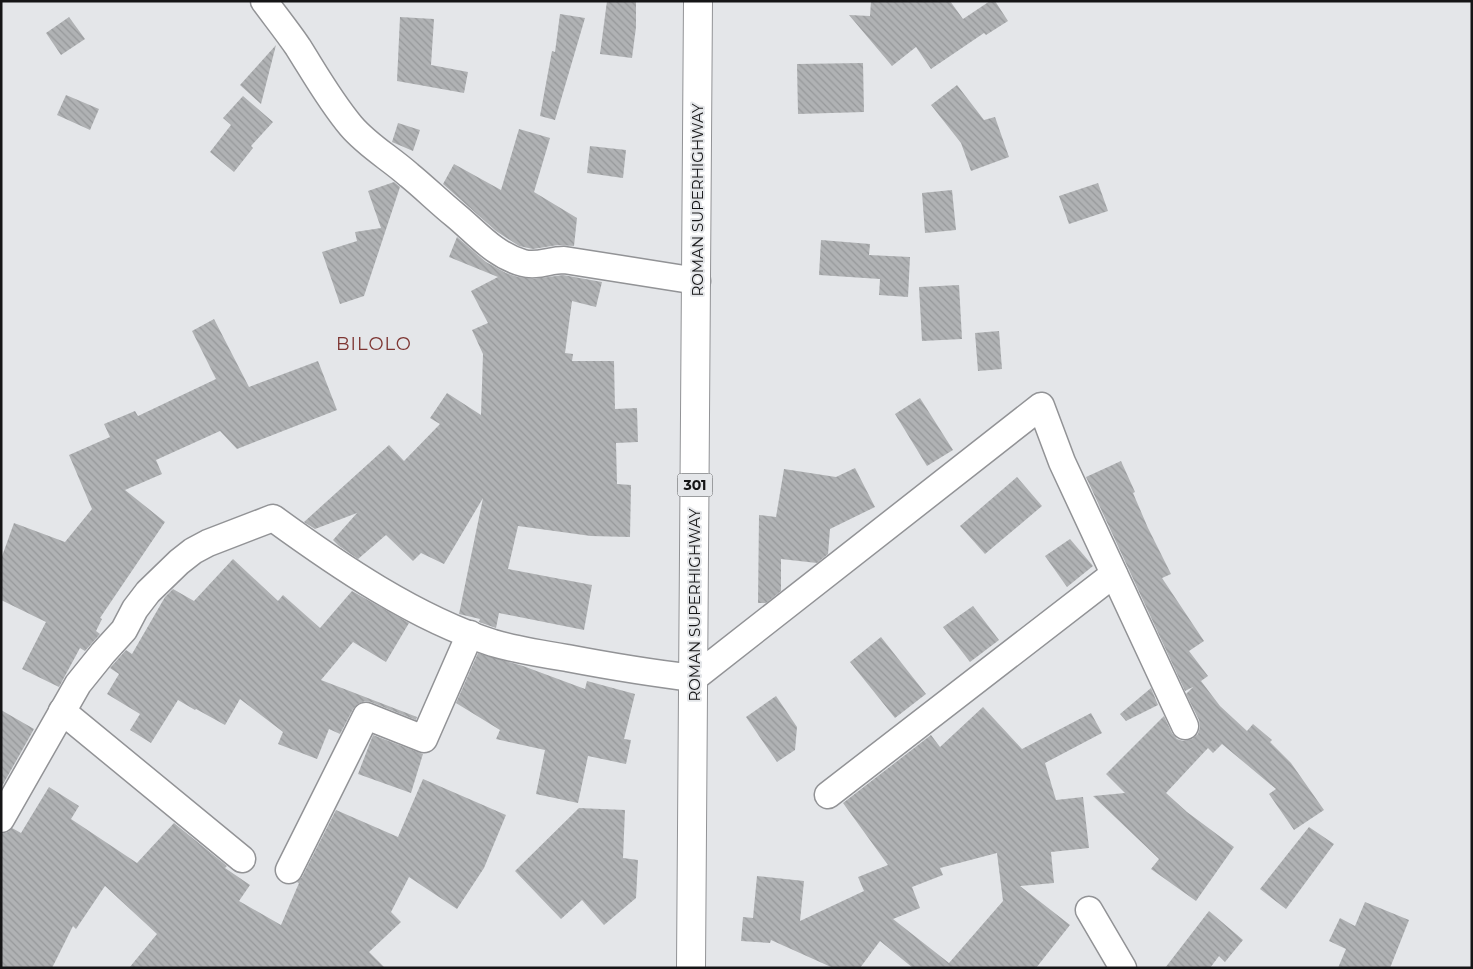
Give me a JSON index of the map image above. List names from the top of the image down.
{
  "streets": {
    "main road": ["ROMAN SUPERHIGHWAY", "301"]
  },
  "districts": ["BILOLO"]
}
